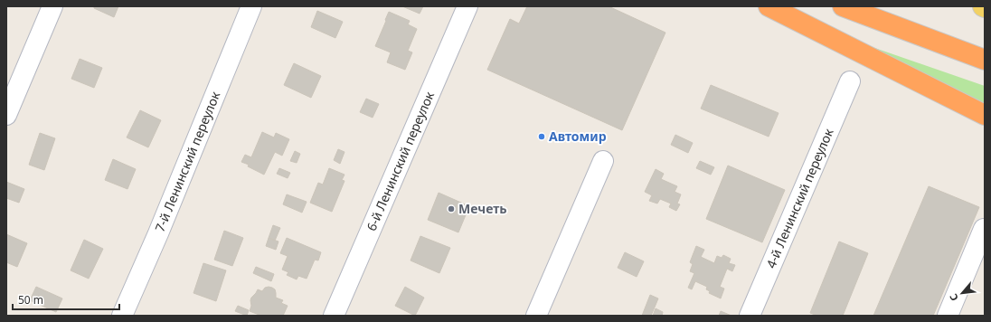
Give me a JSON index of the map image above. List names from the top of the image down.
{
  "streets": {
    "street": ["7-й Ленинский переулок", "6-й Ленинский переулок", "4-й Ленинский переулок"]
  },
  "places": ["Автомир", "Мечеть"],
  "scale_bar": "50 m",
  "north": "bottom left"
}
